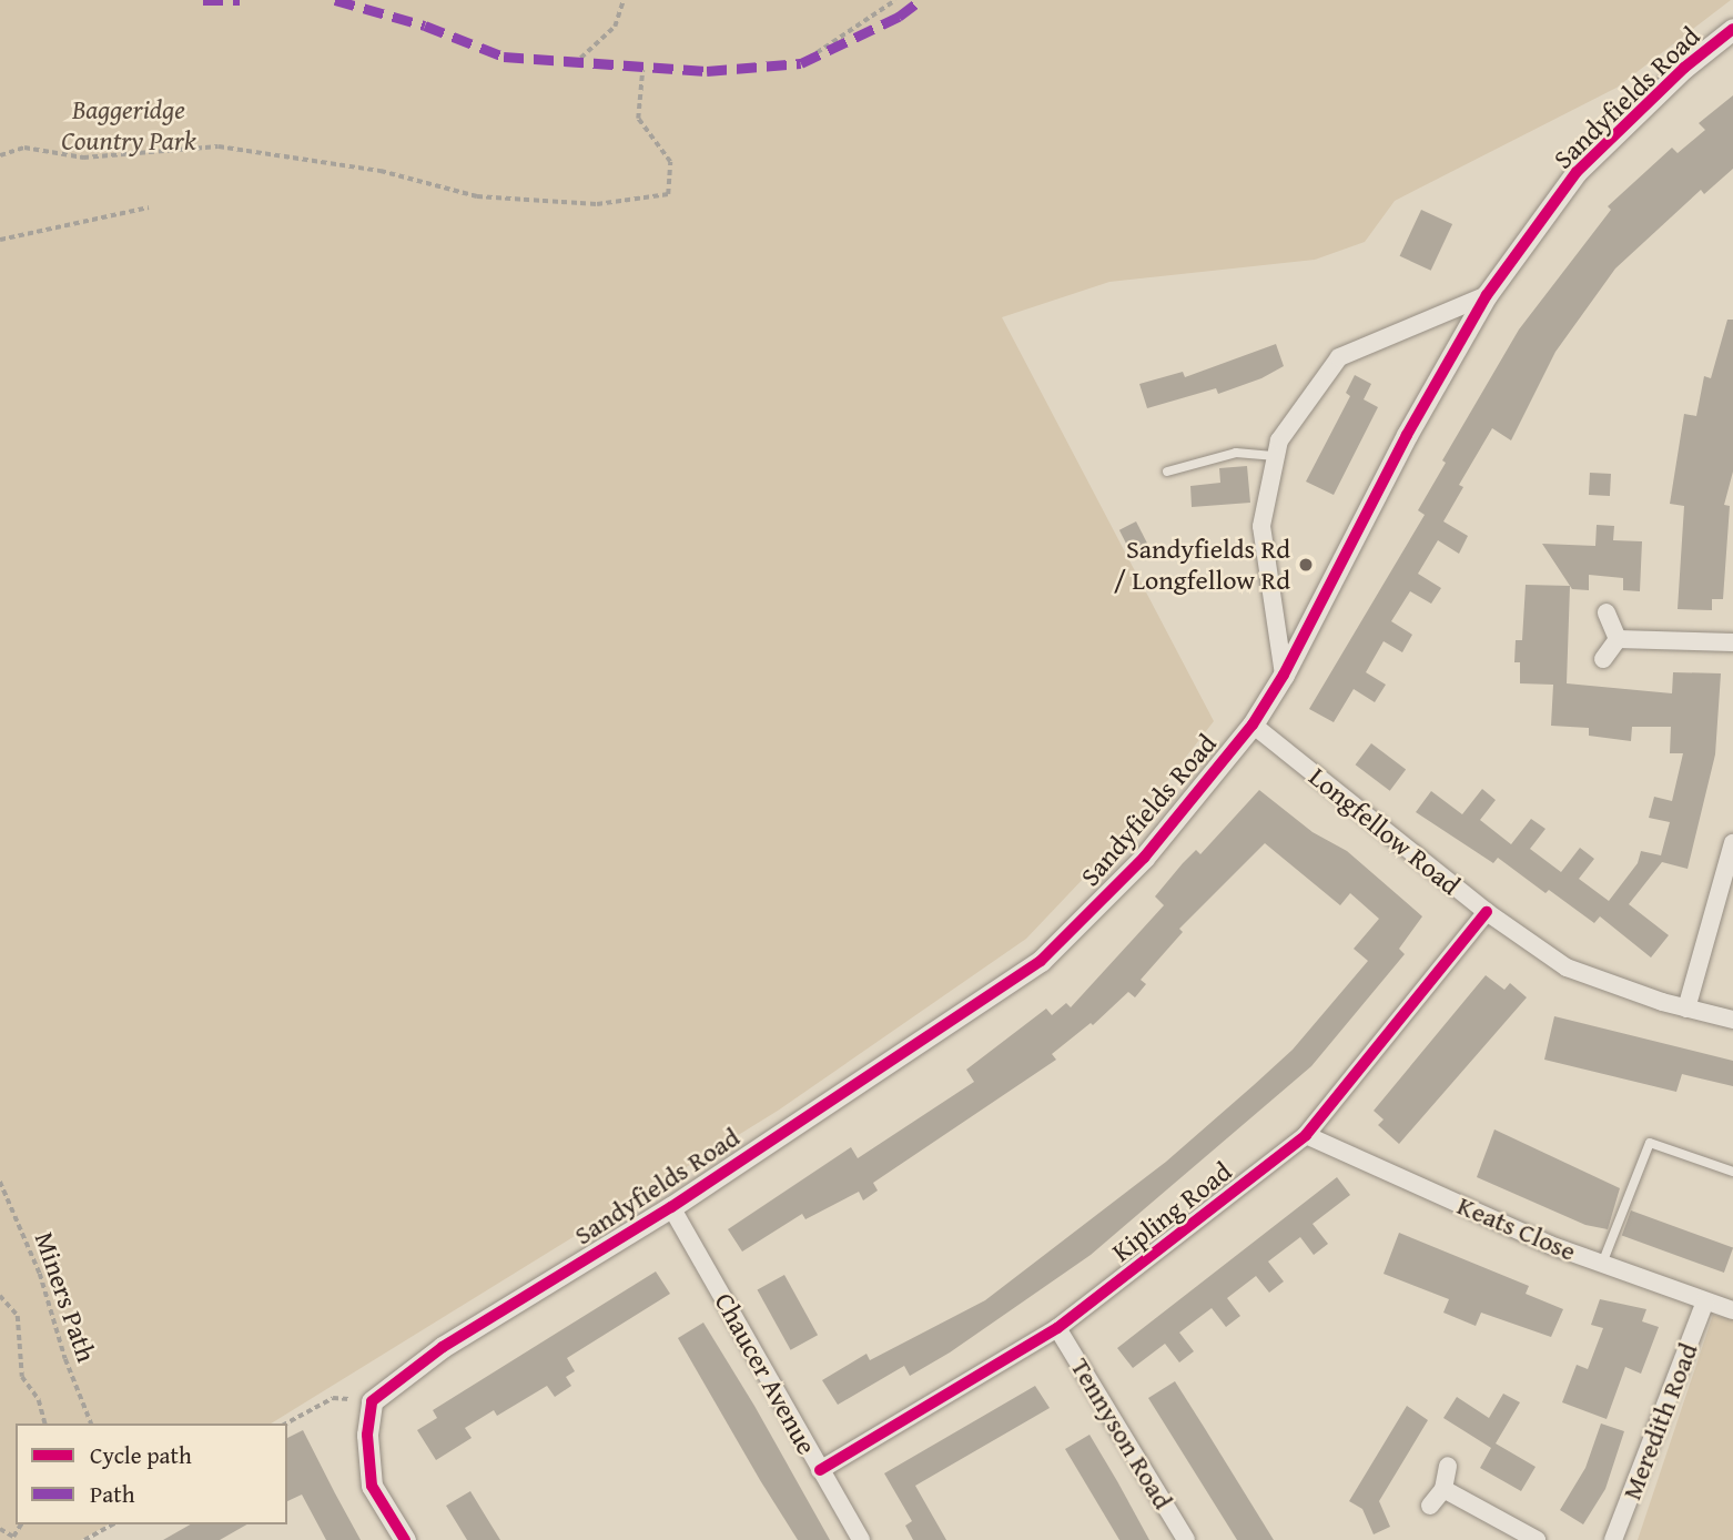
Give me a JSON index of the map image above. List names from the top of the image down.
{
  "streets": {
    "street": [
      "Sandyfields Road",
      "Longfellow Road",
      "Kipling Road",
      "Keats Close",
      "Chaucer Avenue",
      "Meredith Road",
      "Tennyson Road"
    ],
    "path": ["Miners Path"]
  },
  "crossings": [
    ["Sandyfields Road", "Longfellow Road"],
    ["Sandyfields Road", "Chaucer Avenue"],
    ["Longfellow Road", "Kipling Road"],
    ["Kipling Road", "Keats Close"],
    ["Kipling Road", "Chaucer Avenue"],
    ["Kipling Road", "Tennyson Road"],
    ["Keats Close", "Meredith Road"]
  ],
  "parks": ["Baggeridge Country Park"],
  "places": ["Sandyfields Rd / Longfellow Rd"],
  "legend": ["Cycle path", "Path"]
}
